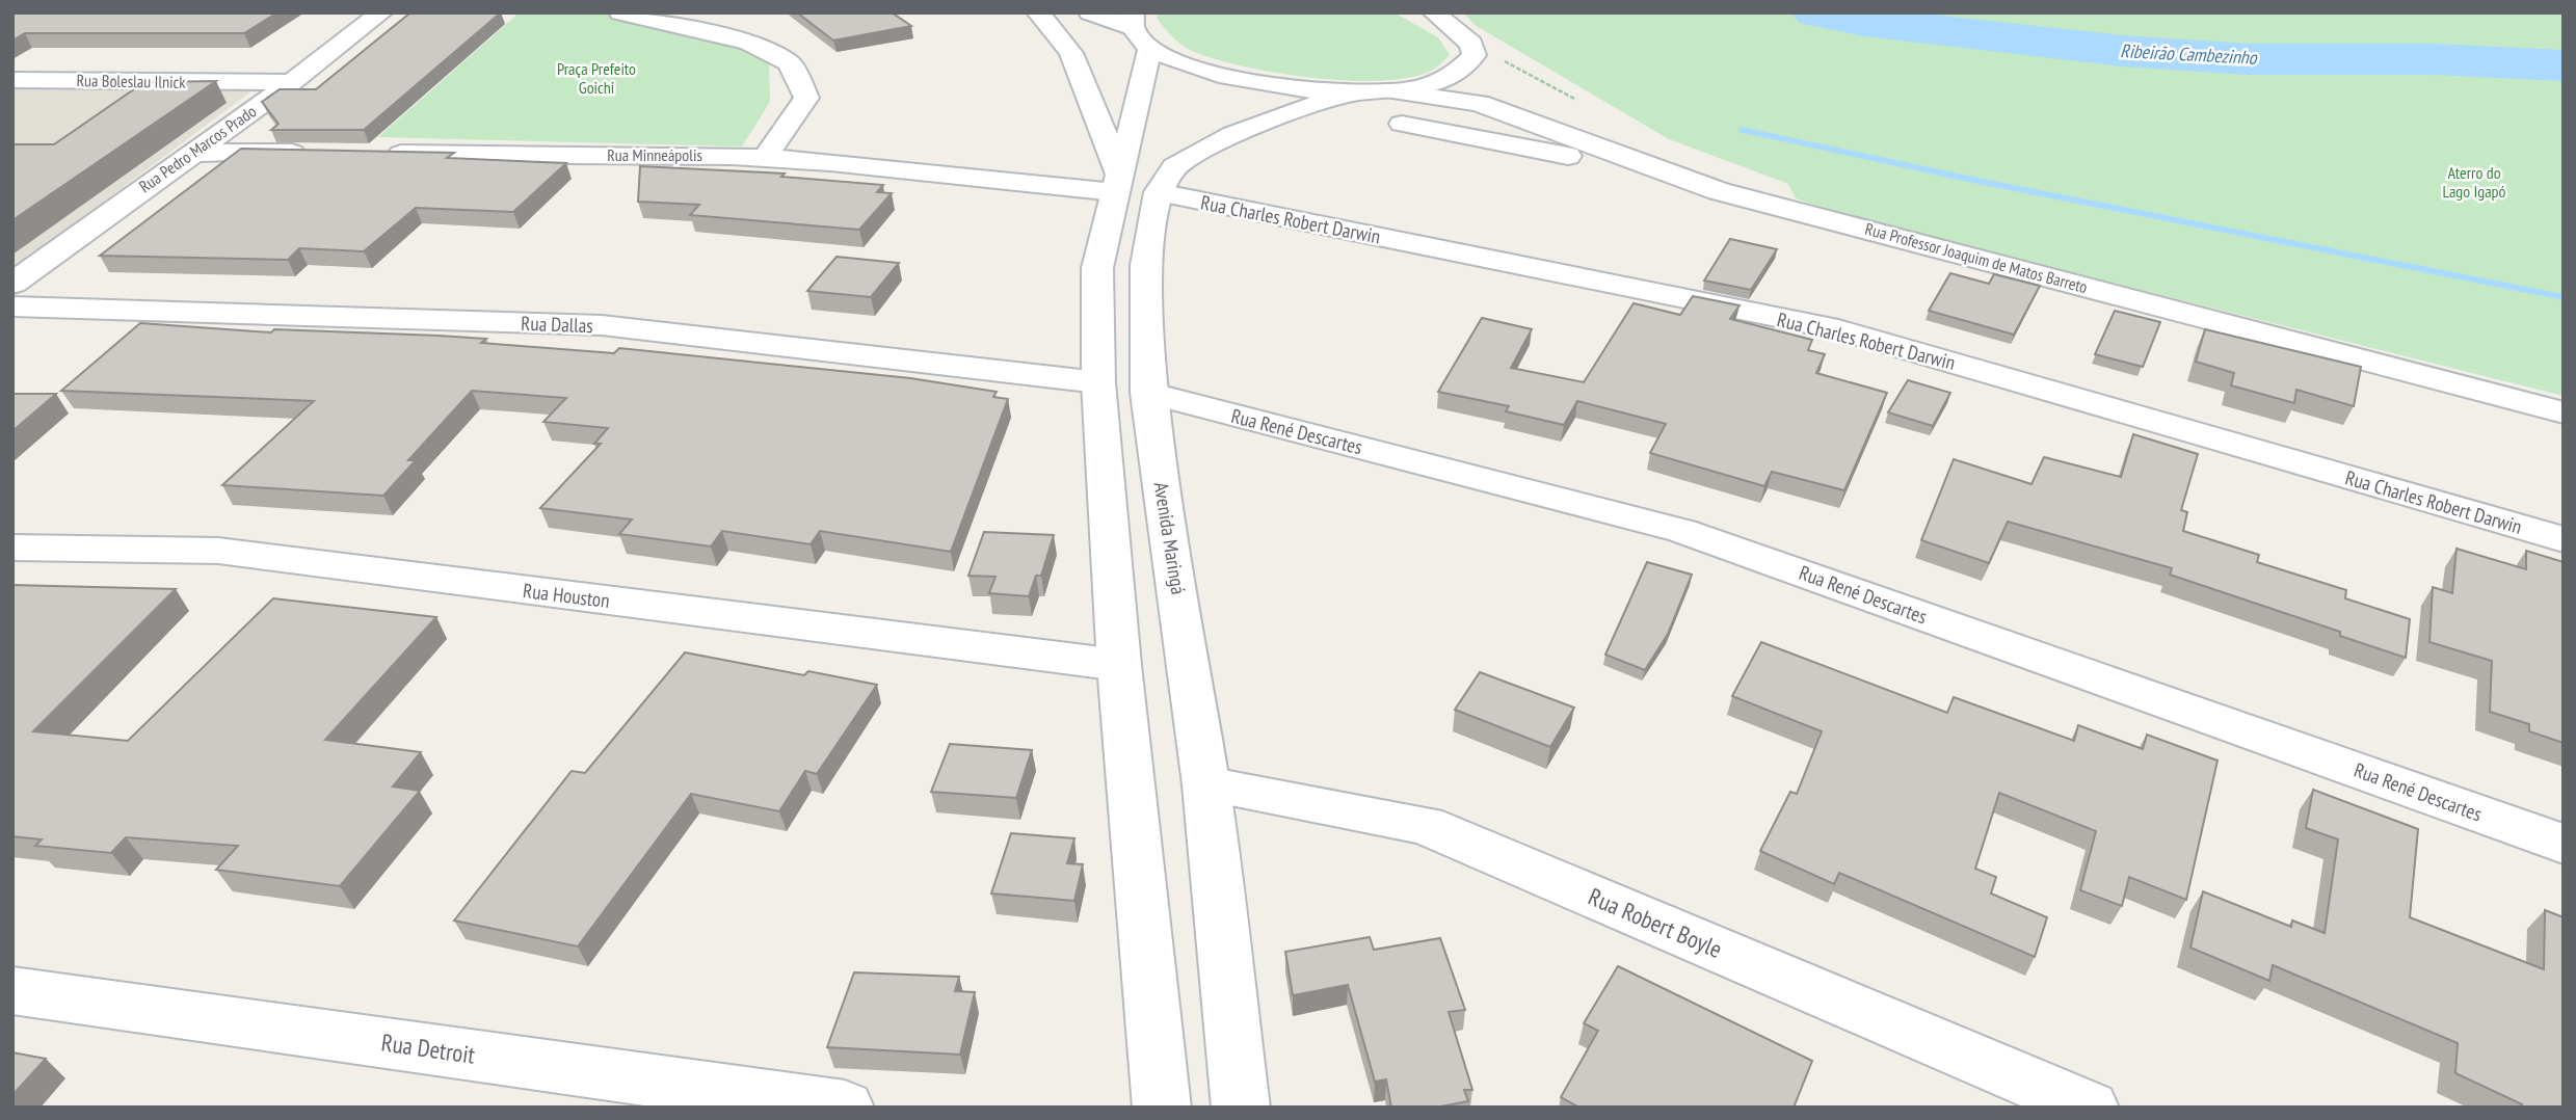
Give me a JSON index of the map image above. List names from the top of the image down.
{
  "streets": {
    "street": [
      "Rua Boleslau Ilnick",
      "Rua Pedro Marcos Prado",
      "Rua Minneápolis",
      "Rua Charles Robert Darwin",
      "Rua Professor Joaquim de Matos Barreto",
      "Rua Dallas",
      "Rua René Descartes",
      "Avenida Maringá",
      "Rua Houston",
      "Rua Robert Boyle",
      "Rua Detroit"
    ]
  },
  "crossings": [
    ["Rua Boleslau Ilnick", "Rua Pedro Marcos Prado"],
    ["Rua Charles Robert Darwin", "Avenida Maringá"],
    ["Rua Professor Joaquim de Matos Barreto", "Avenida Maringá"],
    ["Rua René Descartes", "Avenida Maringá"],
    ["Avenida Maringá", "Rua Robert Boyle"]
  ],
  "water": ["Ribeirão Cambezinho"],
  "parks": ["Praça Prefeito Goichi", "Aterro do Lago Igapó"]
}
